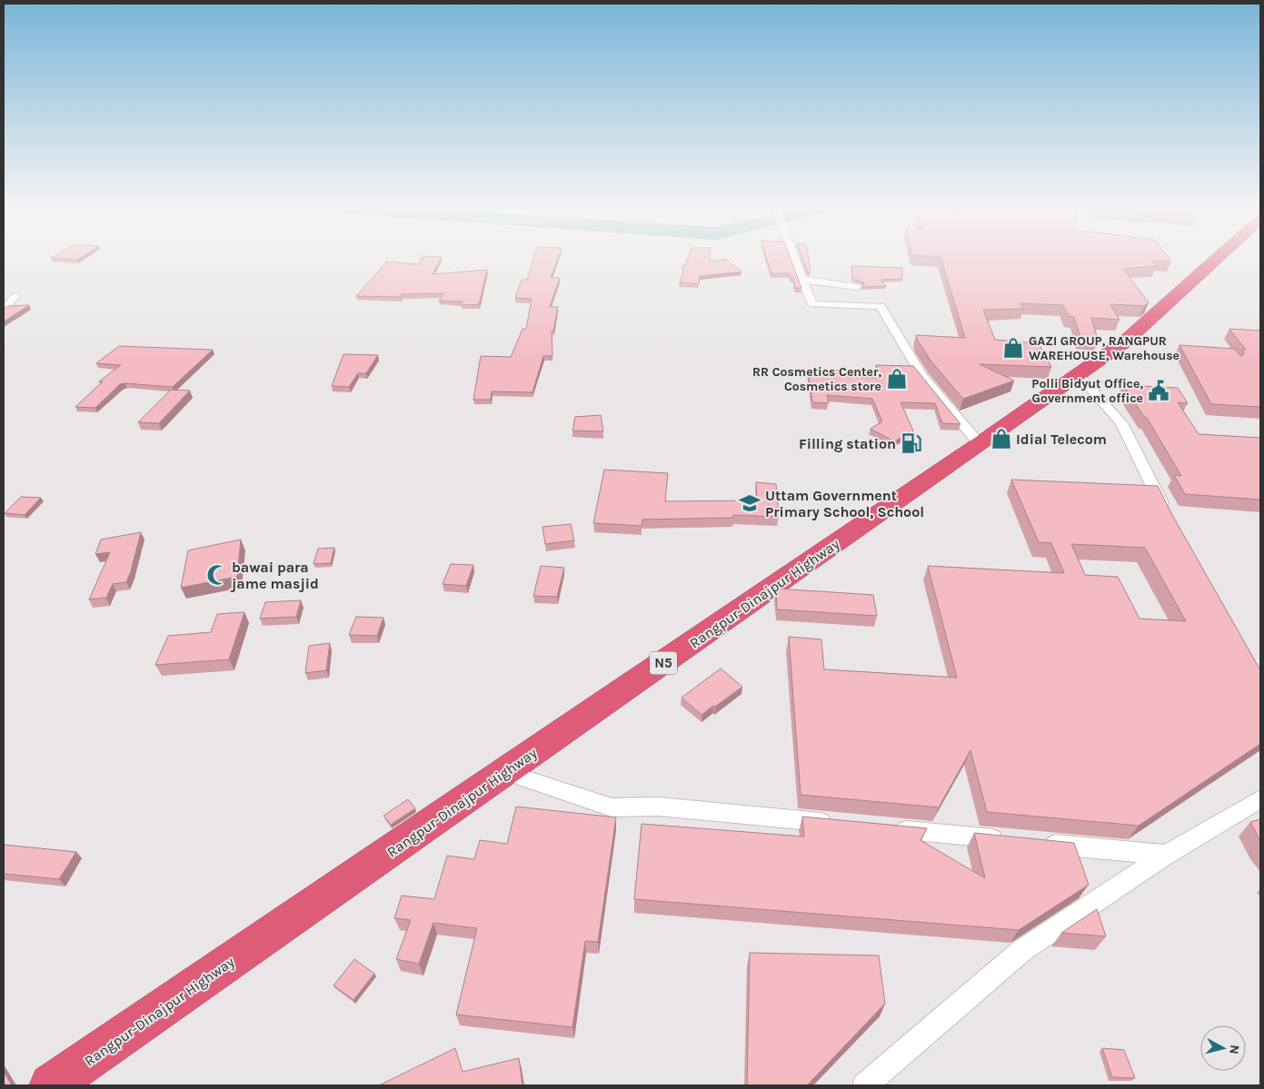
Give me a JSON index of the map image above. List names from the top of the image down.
{
  "streets": {
    "highway": ["Rangpur-Dinajpur Highway", "N5"]
  },
  "places": {
    "shop": ["GAZI GROUP, RANGPUR WAREHOUSE, Warehouse", "RR Cosmetics Center, Cosmetics store", "Idial Telecom"],
    "public building": ["Polli Bidyut Office, Government office"],
    "fuel station": ["Filling station"],
    "school or university": ["Uttam Government Primary School, School"],
    "mosque": ["bawai para jame masjid"]
  },
  "north": "right"
}
